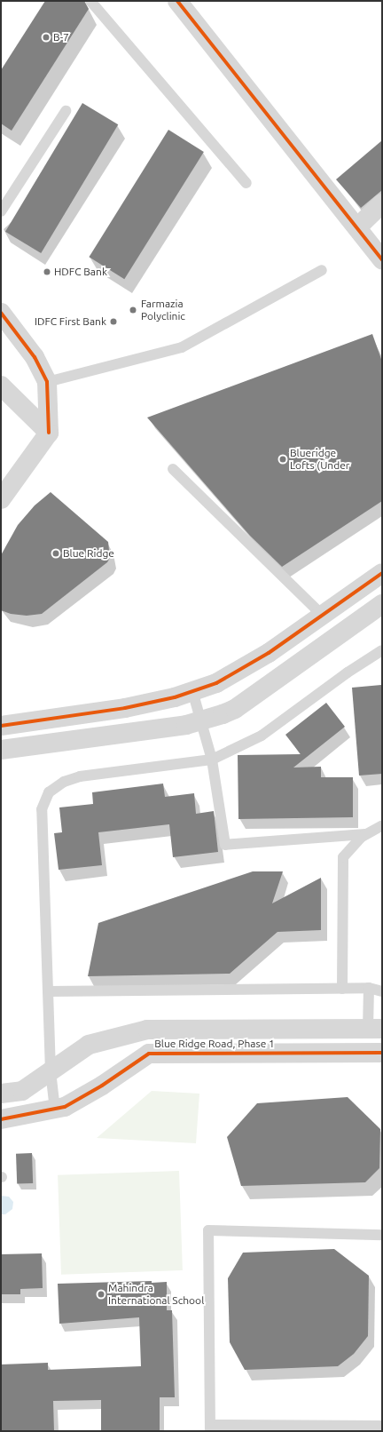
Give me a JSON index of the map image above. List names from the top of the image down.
{
  "streets": {
    "street": ["Blue Ridge Road, Phase 1"]
  },
  "places": [
    "B-7",
    "HDFC Bank",
    "Farmazia Polyclinic",
    "IDFC First Bank",
    "Blueridge Lofts (Under",
    "Blue Ridge",
    "Mahindra International School"
  ]
}
